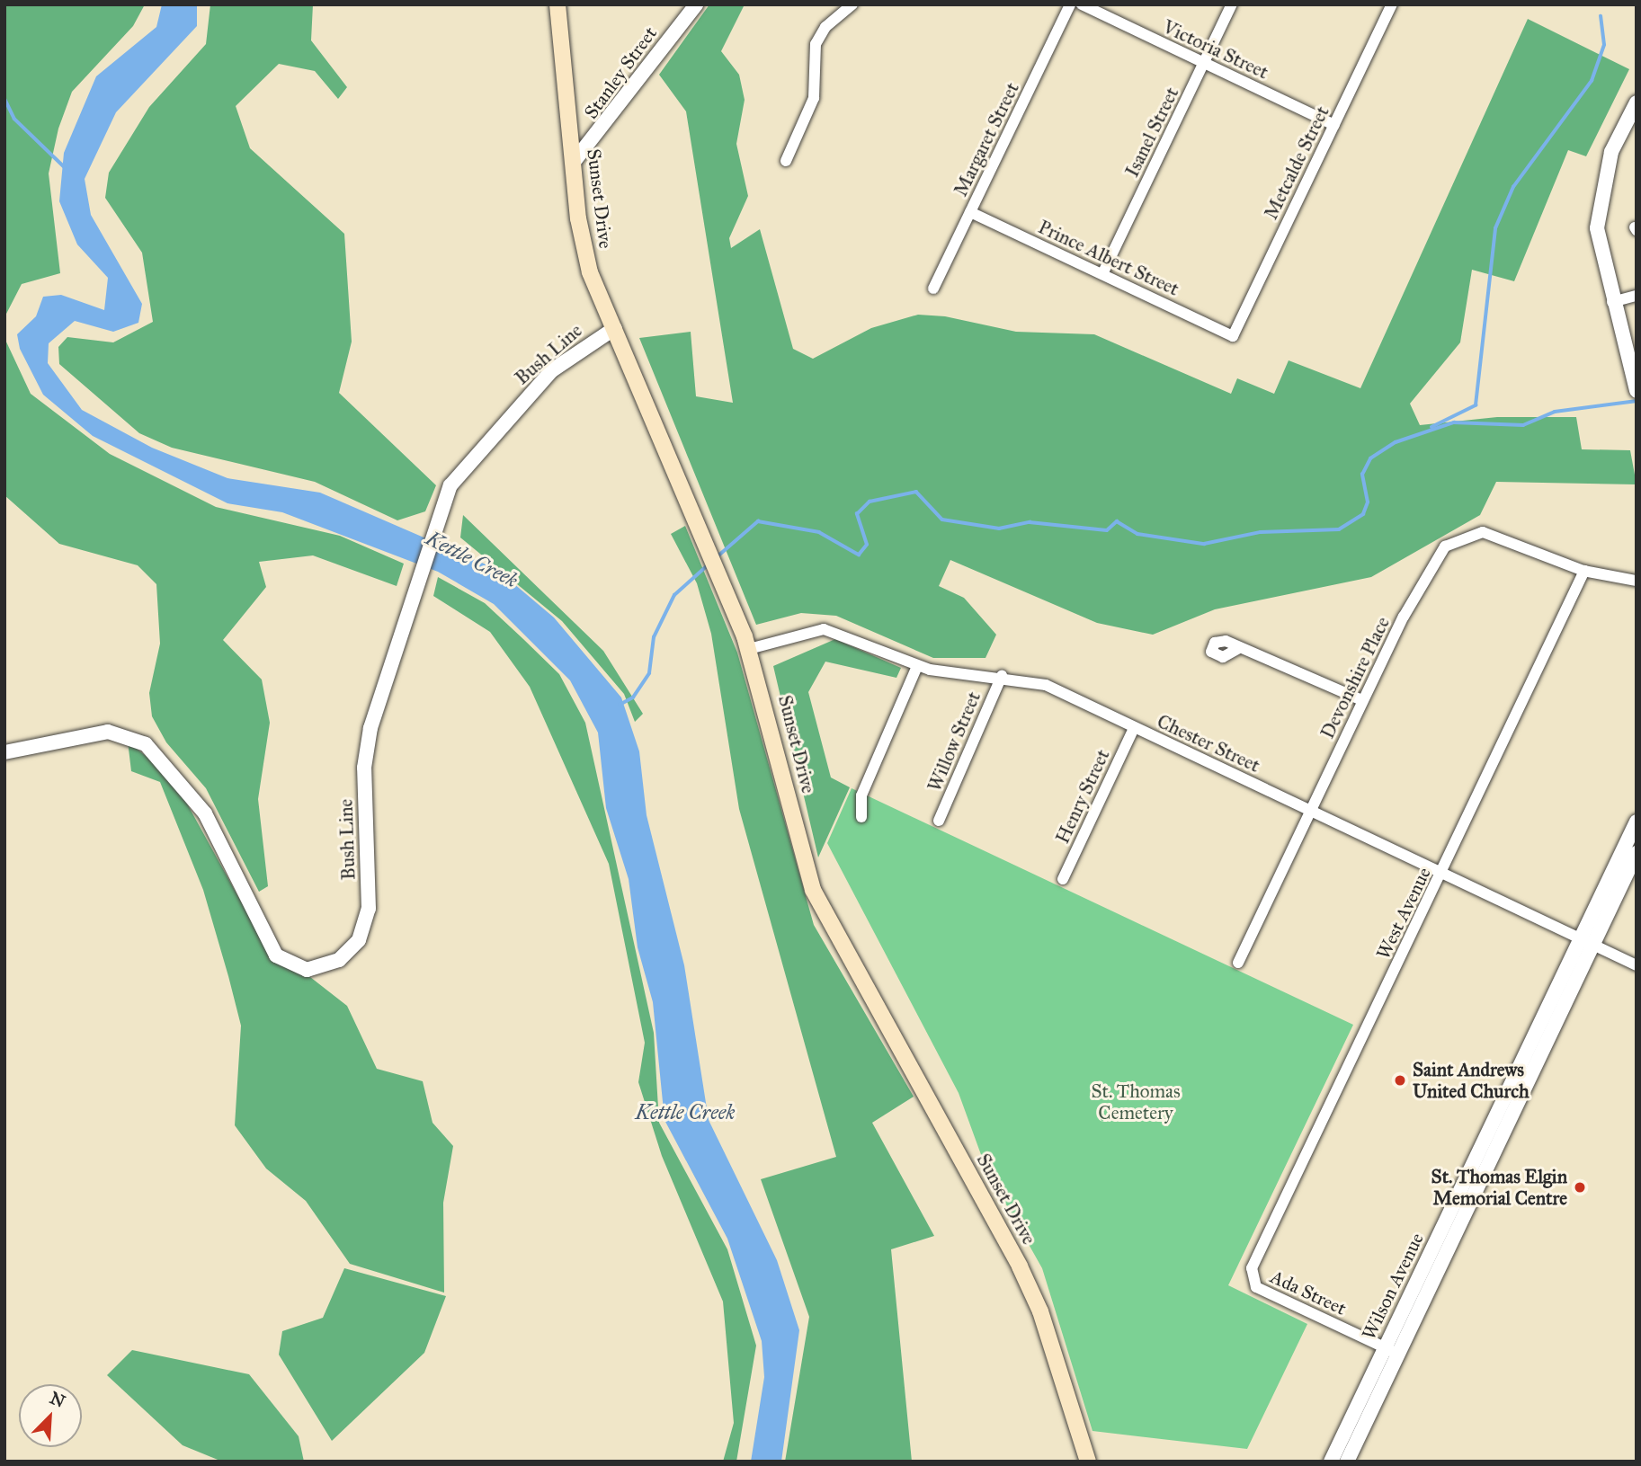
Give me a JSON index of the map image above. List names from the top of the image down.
{
  "streets": {
    "main road": ["Sunset Drive"],
    "street": [
      "Victoria Street",
      "Stanley Street",
      "Isanel Street",
      "Margaret Street",
      "Metcalde Street",
      "Prince Albert Street",
      "Bush Line",
      "Devonshire Place",
      "Willow Street",
      "Chester Street",
      "Henry Street",
      "West Avenue",
      "Wilson Avenue",
      "Ada Street"
    ]
  },
  "crossings": [
    ["Victoria Street", "Isanel Street"],
    ["Victoria Street", "Metcalde Street"],
    ["Stanley Street", "Sunset Drive"],
    ["Isanel Street", "Prince Albert Street"],
    ["Margaret Street", "Prince Albert Street"],
    ["Metcalde Street", "Prince Albert Street"],
    ["Sunset Drive", "Bush Line"],
    ["Sunset Drive", "Chester Street"],
    ["Devonshire Place", "Chester Street"],
    ["Devonshire Place", "West Avenue"],
    ["Willow Street", "Chester Street"],
    ["Chester Street", "Henry Street"],
    ["Chester Street", "West Avenue"],
    ["Chester Street", "Wilson Avenue"],
    ["West Avenue", "Ada Street"],
    ["Wilson Avenue", "Ada Street"]
  ],
  "water": ["Kettle Creek"],
  "parks": ["St. Thomas Cemetery"],
  "places": ["Saint Andrews United Church", "St. Thomas Elgin Memorial Centre"],
  "north": "top right"
}
